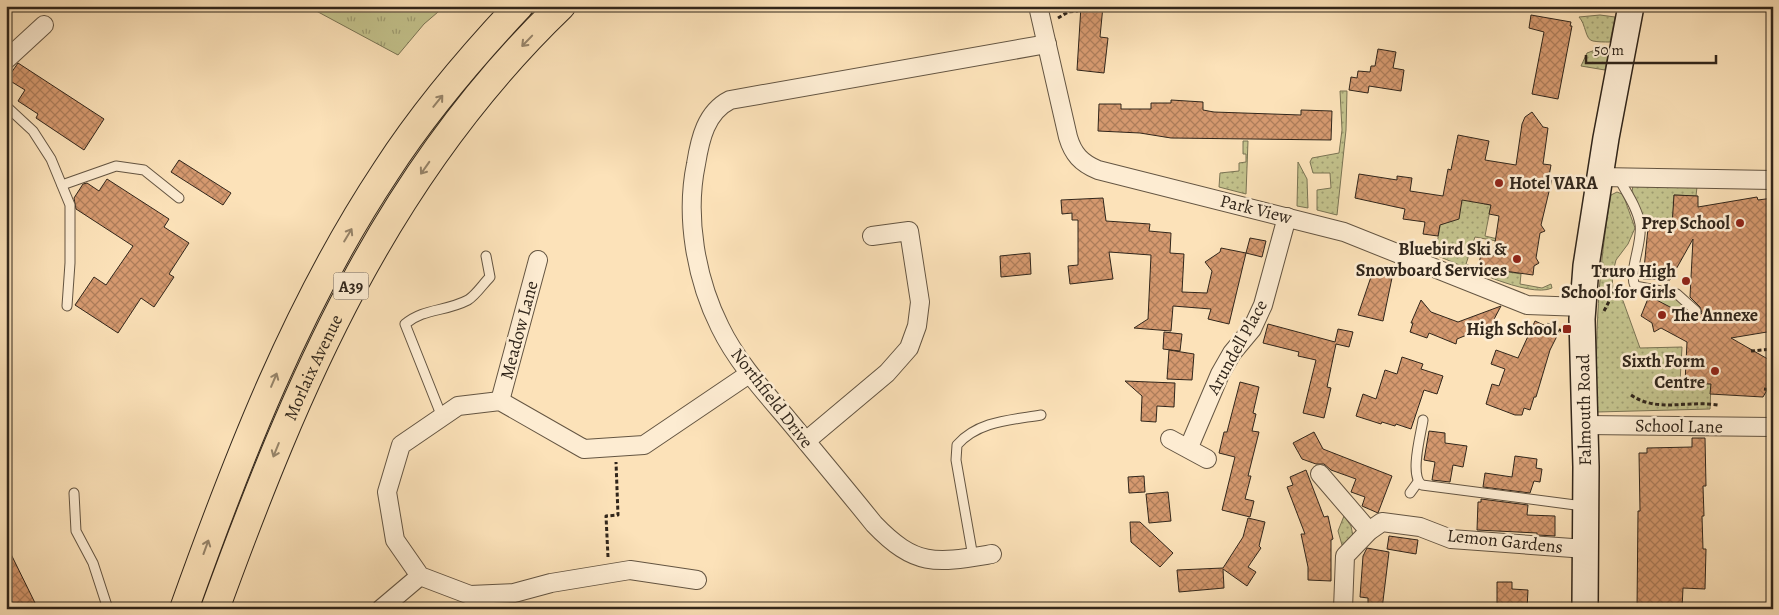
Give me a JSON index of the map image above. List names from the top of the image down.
{
  "streets": {
    "highway": ["A39", "Morlaix Avenue"],
    "street": [
      "Park View",
      "Meadow Lane",
      "Arundell Place",
      "Northfield Drive",
      "Falmouth Road",
      "School Lane",
      "Lemon Gardens"
    ]
  },
  "crossings": [
    ["Park View", "Arundell Place"],
    ["Park View", "Northfield Drive"],
    ["Park View", "Falmouth Road"],
    ["Falmouth Road", "School Lane"],
    ["Falmouth Road", "Lemon Gardens"]
  ],
  "places": {
    "other": [
      "Hotel VARA",
      "Prep School",
      "Bluebird Ski & Snowboard Services",
      "Truro High School for Girls",
      "The Annexe",
      "Sixth Form Centre"
    ],
    "transit": ["High School"]
  },
  "scale_bar": "50 m"
}
